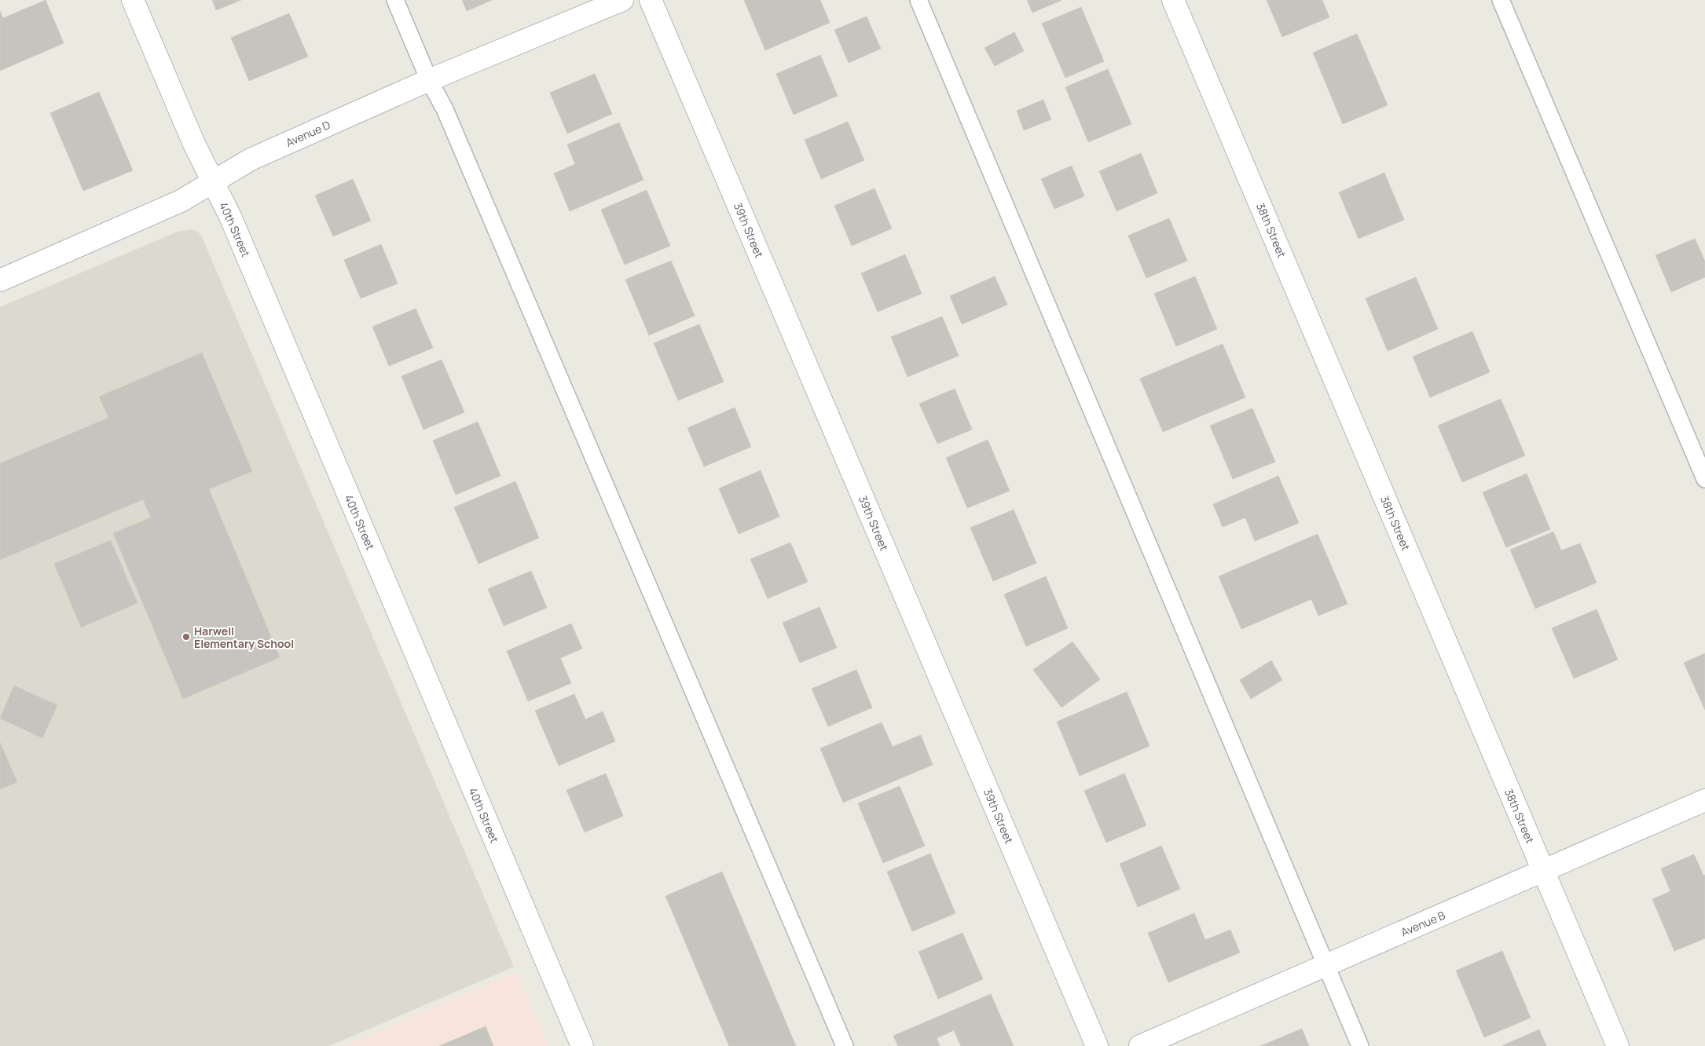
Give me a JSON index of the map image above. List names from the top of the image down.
{
  "streets": {
    "street": [
      "Avenue D",
      "40th Street",
      "39th Street",
      "38th Street",
      "Avenue B"
    ]
  },
  "crossings": [
    ["Avenue D", "40th Street"],
    ["38th Street", "Avenue B"]
  ],
  "places": ["Harwell Elementary School"]
}
